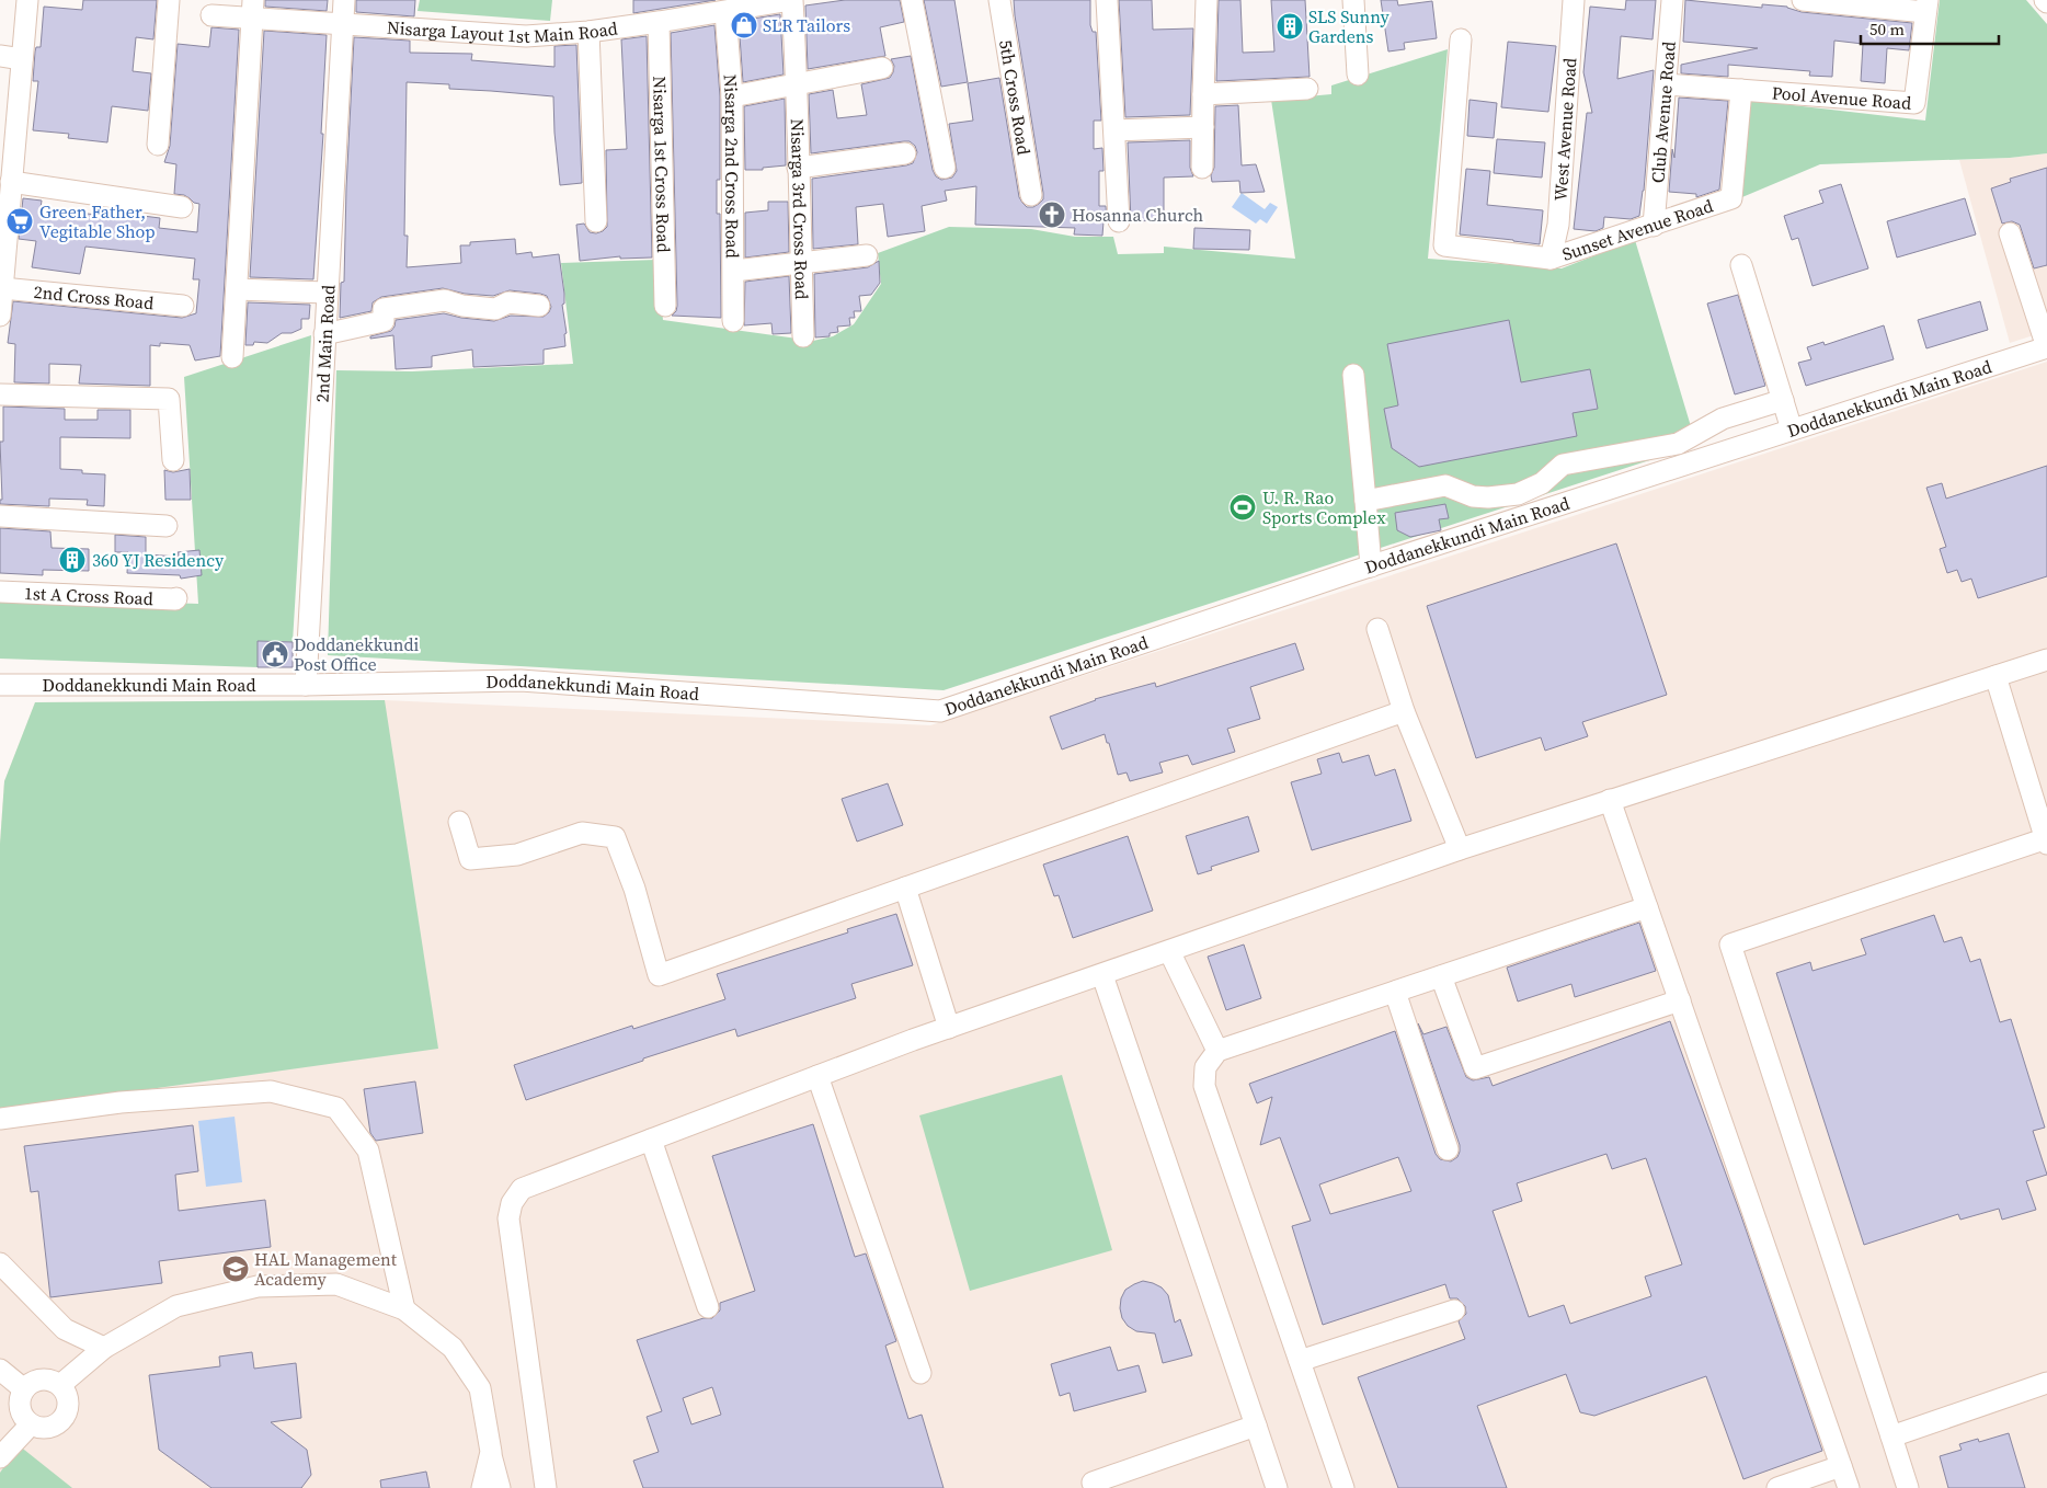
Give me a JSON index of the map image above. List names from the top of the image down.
{
  "streets": {
    "street": [
      "Nisarga Layout 1st Main Road",
      "Pool Avenue Road",
      "5th Cross Road",
      "Club Avenue Road",
      "West Avenue Road",
      "Nisarga 1st Cross Road",
      "Nisarga 2nd Cross Road",
      "Nisarga 3rd Cross Road",
      "Sunset Avenue Road",
      "2nd Cross Road",
      "2nd Main Road",
      "Doddanekkundi Main Road",
      "1st A Cross Road"
    ]
  },
  "crossings": [
    ["Nisarga Layout 1st Main Road", "Nisarga 1st Cross Road"],
    ["Nisarga Layout 1st Main Road", "Nisarga 2nd Cross Road"],
    ["Nisarga Layout 1st Main Road", "Nisarga 3rd Cross Road"],
    ["Nisarga Layout 1st Main Road", "2nd Main Road"],
    ["Pool Avenue Road", "Club Avenue Road"],
    ["Pool Avenue Road", "Sunset Avenue Road"],
    ["Club Avenue Road", "Sunset Avenue Road"],
    ["West Avenue Road", "Sunset Avenue Road"],
    ["2nd Main Road", "Doddanekkundi Main Road"]
  ],
  "places": {
    "shop": ["SLR Tailors"],
    "building": ["SLS Sunny Gardens", "360 YJ Residency"],
    "church": ["Hosanna Church"],
    "supermarket": ["Green Father, Vegitable Shop"],
    "sports": ["U. R. Rao Sports Complex"],
    "public building": ["Doddanekkundi Post Office"],
    "school or university": ["HAL Management Academy"]
  },
  "scale_bar": "50 m"
}
